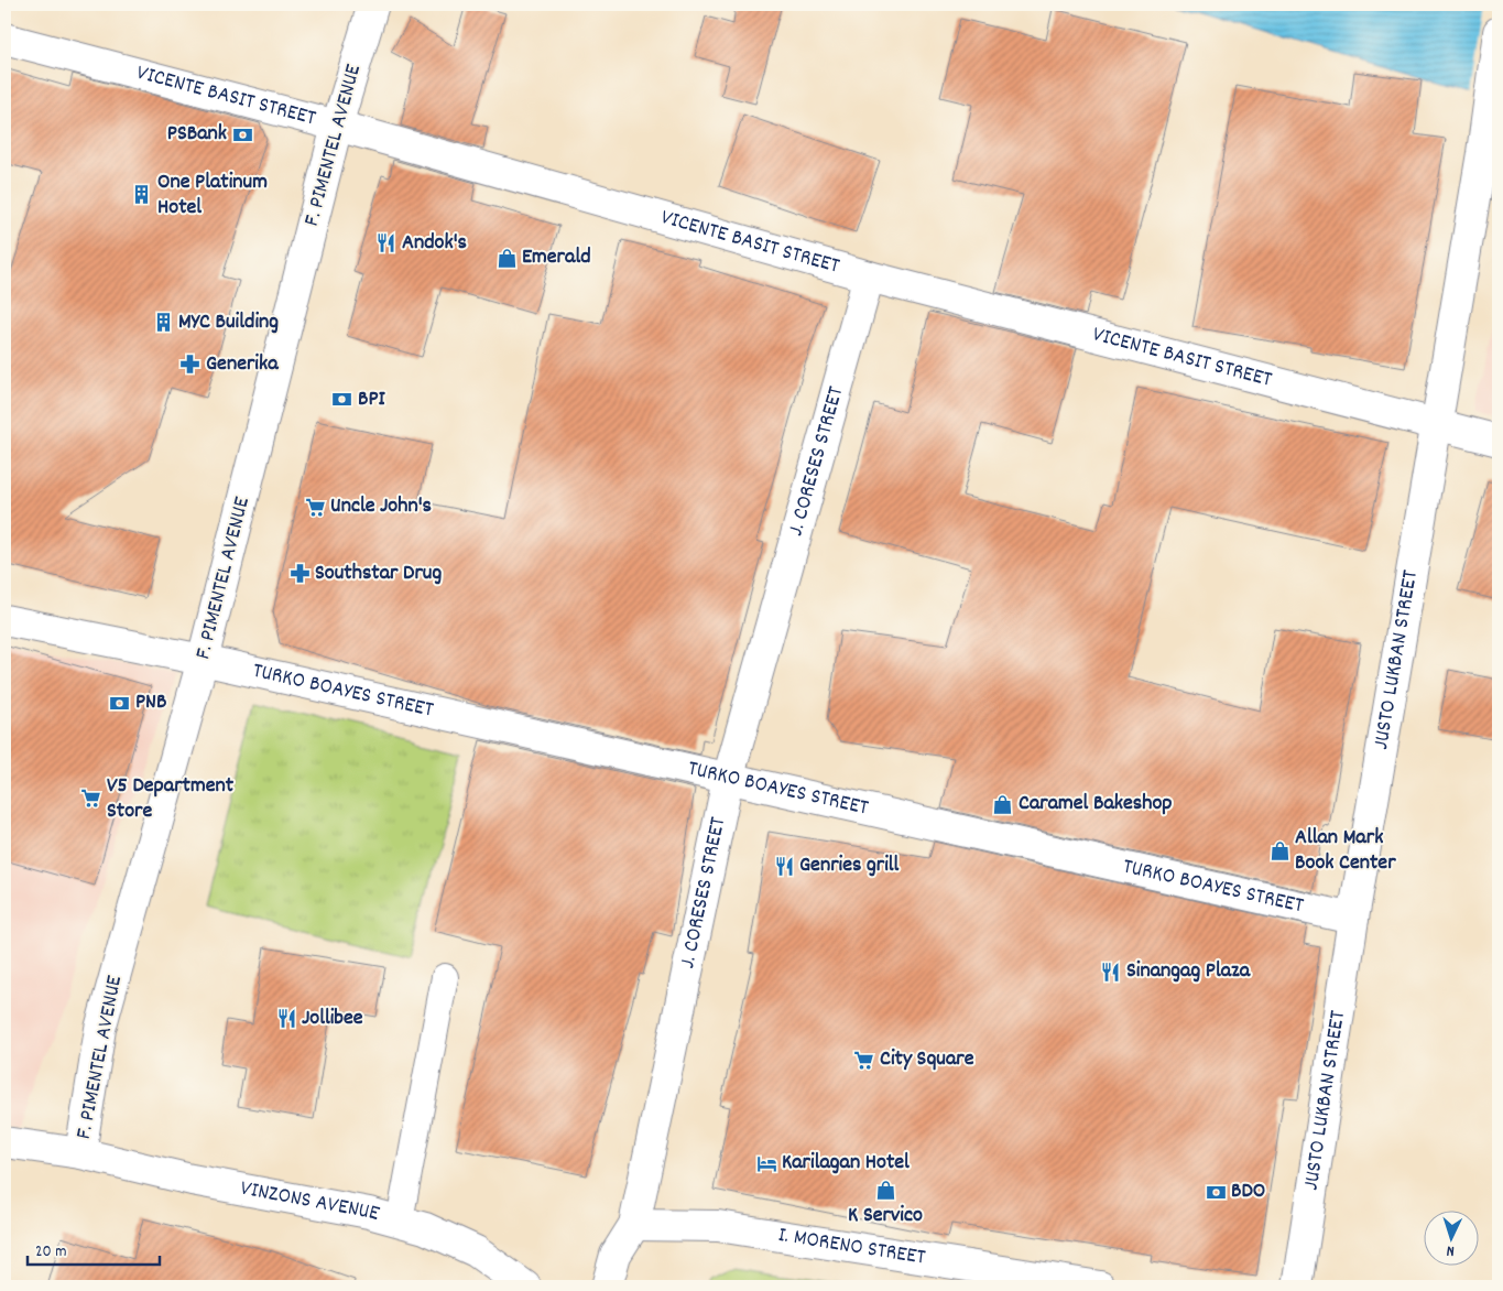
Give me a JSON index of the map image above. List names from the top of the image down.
{
  "streets": {
    "street": [
      "VICENTE BASIT STREET",
      "F. PIMENTEL AVENUE",
      "J. CORESES STREET",
      "JUSTO LUKBAN STREET",
      "TURKO BOAYES STREET",
      "VINZONS AVENUE",
      "I. MORENO STREET"
    ]
  },
  "crossings": [
    ["VICENTE BASIT STREET", "F. PIMENTEL AVENUE"],
    ["VICENTE BASIT STREET", "J. CORESES STREET"],
    ["VICENTE BASIT STREET", "JUSTO LUKBAN STREET"],
    ["F. PIMENTEL AVENUE", "TURKO BOAYES STREET"],
    ["F. PIMENTEL AVENUE", "VINZONS AVENUE"],
    ["J. CORESES STREET", "TURKO BOAYES STREET"],
    ["J. CORESES STREET", "I. MORENO STREET"],
    ["JUSTO LUKBAN STREET", "TURKO BOAYES STREET"]
  ],
  "places": {
    "bank": [
      "PSBank",
      "BPI",
      "PNB",
      "BDO"
    ],
    "building": ["One Platinum Hotel", "MYC Building"],
    "restaurant": [
      "Andok's",
      "Genries grill",
      "Sinangag Plaza",
      "Jollibee"
    ],
    "shop": [
      "Emerald",
      "Caramel Bakeshop",
      "Allan Mark Book Center",
      "K Servico"
    ],
    "pharmacy": ["Generika", "Southstar Drug"],
    "supermarket": ["Uncle John's", "V5 Department Store", "City Square"],
    "hotel": ["Karilagan Hotel"]
  },
  "scale_bar": "20 m",
  "north": "bottom"
}
